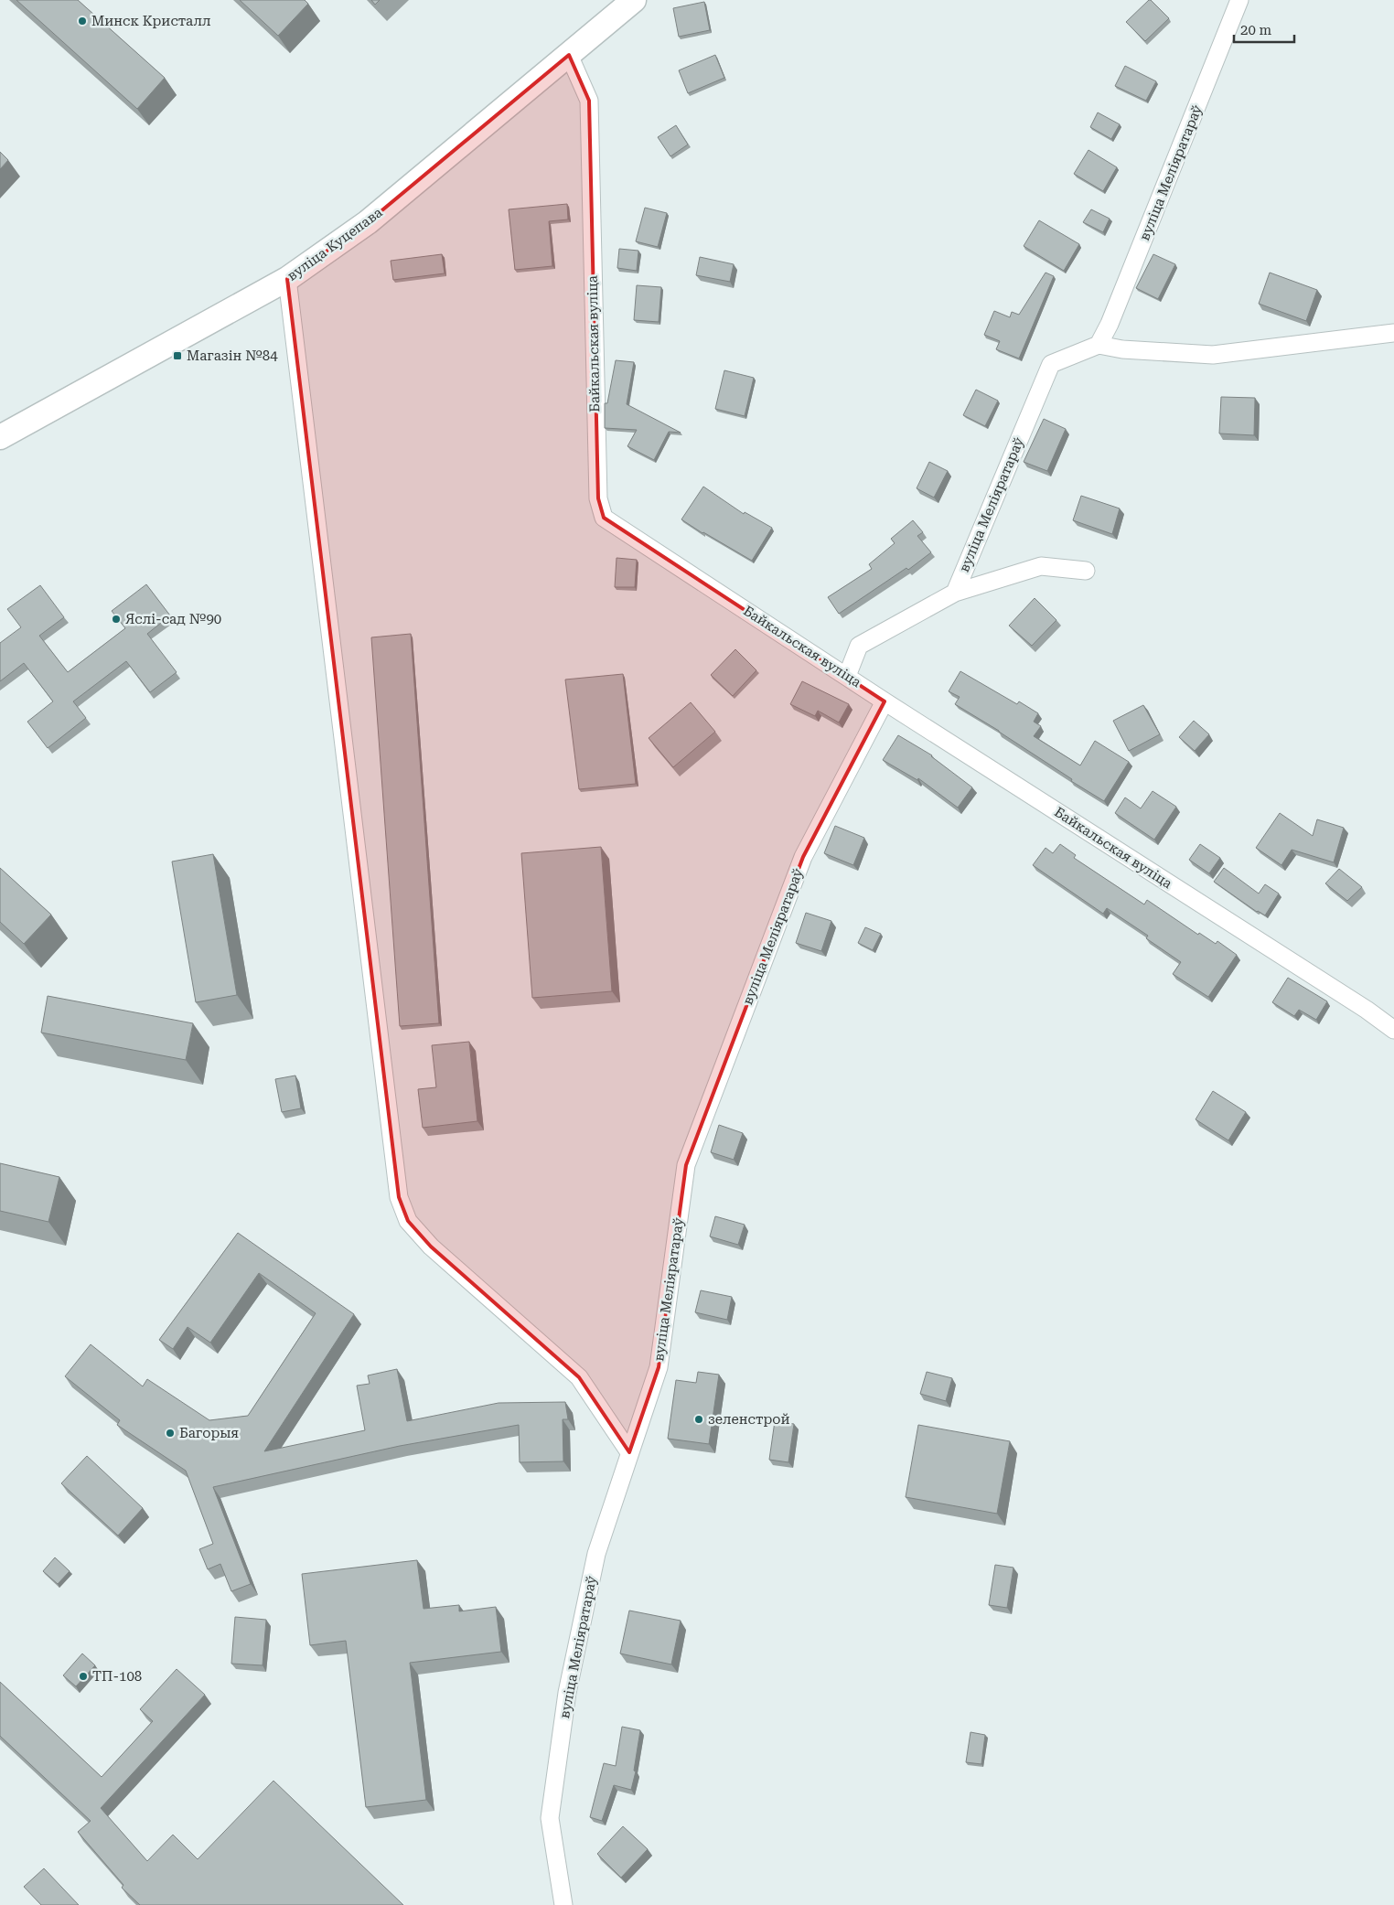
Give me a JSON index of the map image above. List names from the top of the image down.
{
  "streets": {
    "main road": ["вуліца Куцепава"],
    "street": ["вуліца Меліяратараў", "Байкальская вуліца"]
  },
  "crossings": [
    ["вуліца Меліяратараў", "Байкальская вуліца"],
    ["вуліца Куцепава", "Байкальская вуліца"]
  ],
  "places": {
    "other": [
      "Минск Кристалл",
      "Яслі-сад №90",
      "зеленстрой",
      "Багорыя",
      "ТП-108"
    ],
    "transit": ["Магазін №84"]
  },
  "scale_bar": "20 m"
}
